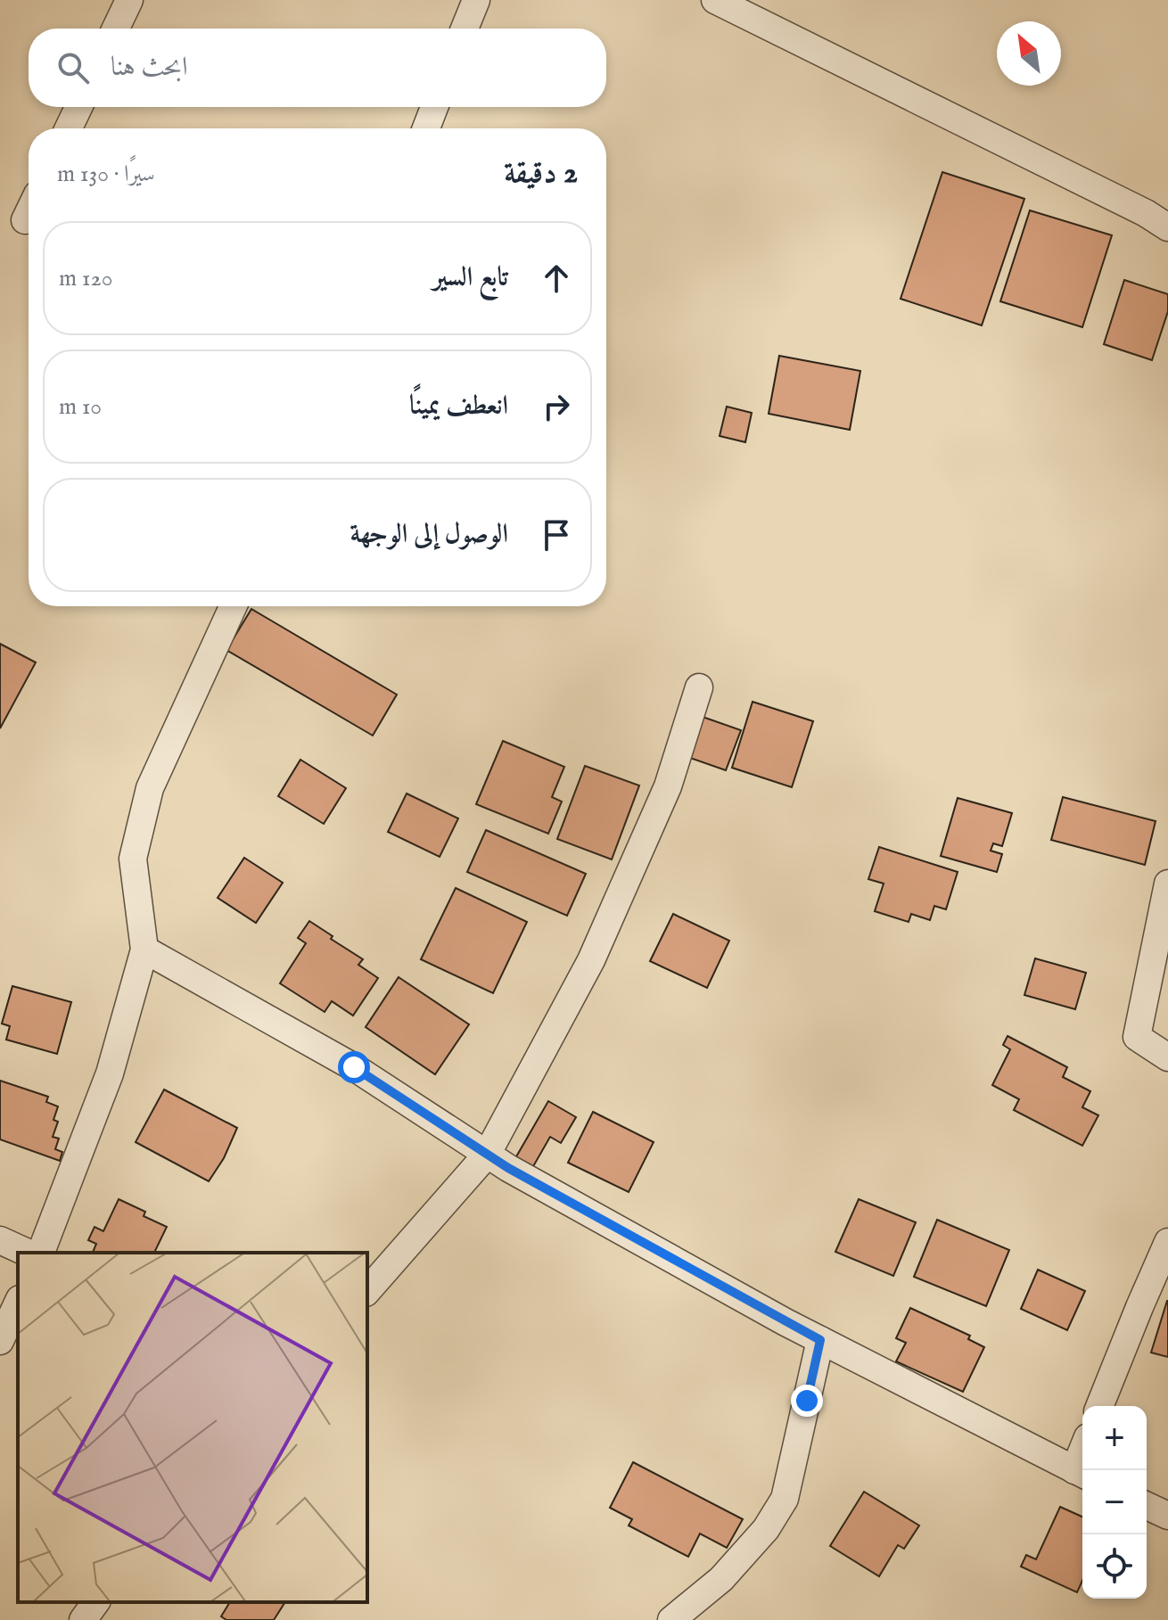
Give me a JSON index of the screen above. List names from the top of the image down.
{
  "north": "top left",
  "page": {
    "search": "ابحث هنا",
    "heading": ["2 دقيقة", "سيرًا · 130 m"],
    "list": [
      ["تابع السير", "120 m"],
      ["انعطف يمينًا", "10 m"],
      "الوصول إلى الوجهة"
    ],
    "map_buttons": ["+", "−"]
  }
}
